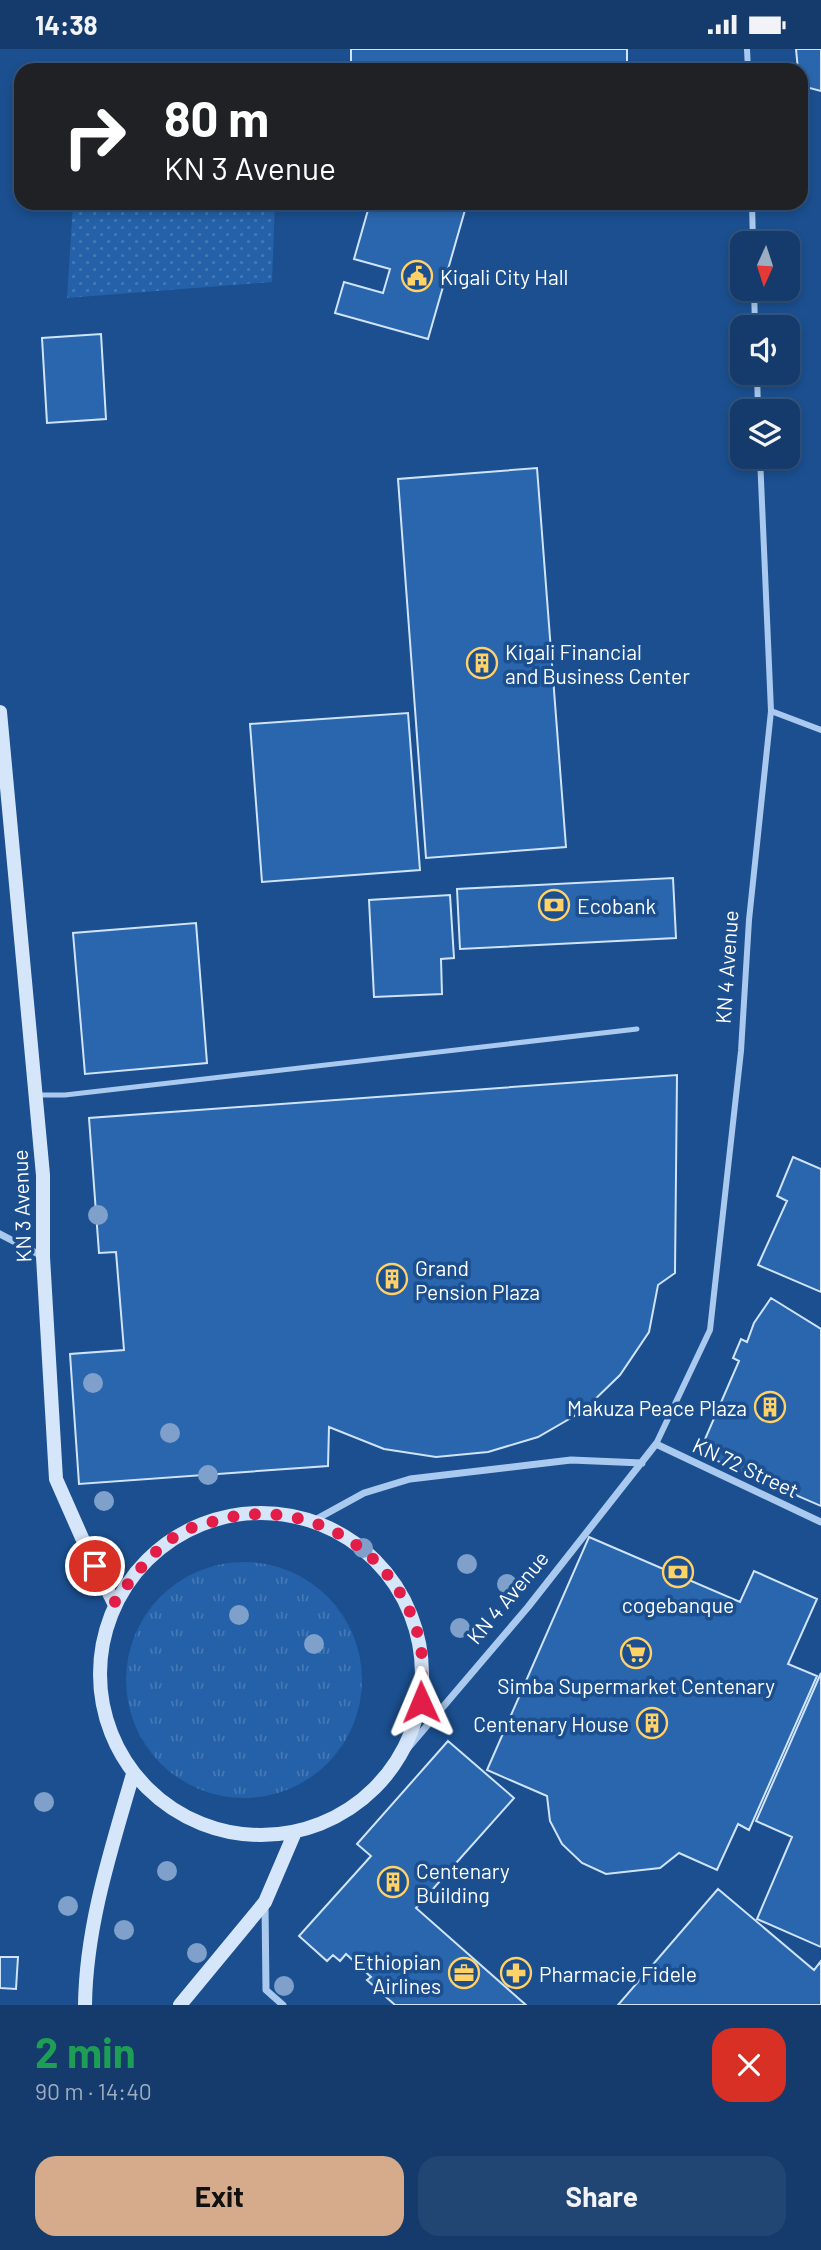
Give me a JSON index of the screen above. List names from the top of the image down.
{
  "streets": {
    "main road": ["KN 3 Avenue"],
    "street": ["KN 4 Avenue", "KN 72 Street"]
  },
  "crossings": [
    ["KN 4 Avenue", "KN 72 Street"]
  ],
  "places": {
    "public building": ["Kigali City Hall"],
    "building": [
      "Kigali Financial and Business Center",
      "Grand Pension Plaza",
      "Makuza Peace Plaza",
      "Centenary House",
      "Centenary Building"
    ],
    "bank": ["Ecobank", "cogebanque"],
    "supermarket": ["Simba Supermarket Centenary"],
    "office": ["Ethiopian Airlines"],
    "pharmacy": ["Pharmacie Fidele"]
  },
  "north": "bottom",
  "page": {
    "status": "14:38",
    "turn": ["80 m", "KN 3 Avenue"],
    "heading": ["2 min", "90 m · 14:40"],
    "buttons": ["Exit", "Share"]
  }
}
